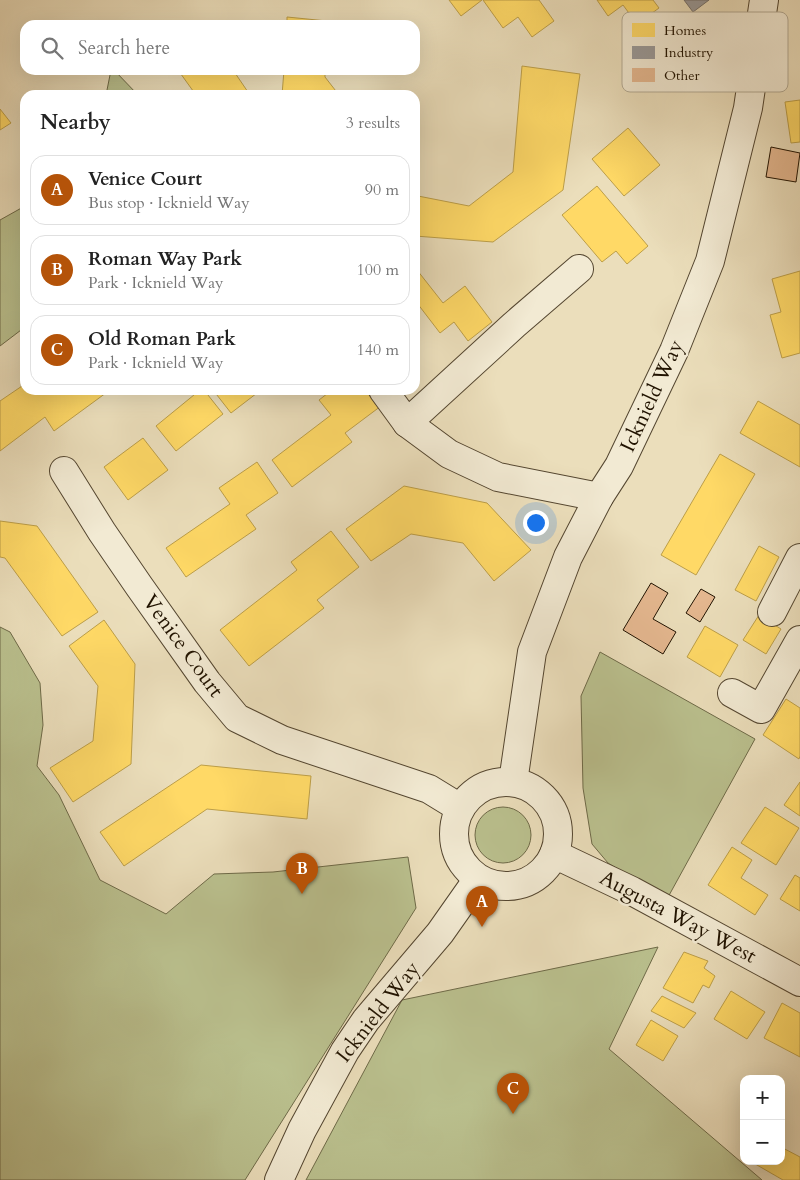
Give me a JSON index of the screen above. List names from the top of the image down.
{
  "streets": {
    "street": ["Icknield Way", "Venice Court", "Augusta Way West"]
  },
  "crossings": [
    ["Icknield Way", "Venice Court"],
    ["Icknield Way", "Augusta Way West"],
    ["Venice Court", "Augusta Way West"]
  ],
  "legend": ["Homes", "Industry", "Other"],
  "page": {
    "search": "Search here",
    "heading": ["Nearby", "3 results"],
    "list": [
      {
        "mark": "A",
        "name": "Venice Court",
        "note": "Bus stop · Icknield Way",
        "value": "90 m"
      },
      {
        "mark": "B",
        "name": "Roman Way Park",
        "note": "Park · Icknield Way",
        "value": "100 m"
      },
      {
        "mark": "C",
        "name": "Old Roman Park",
        "note": "Park · Icknield Way",
        "value": "140 m"
      }
    ],
    "pins": ["B", "A", "C"],
    "map_buttons": ["+", "−"]
  }
}
